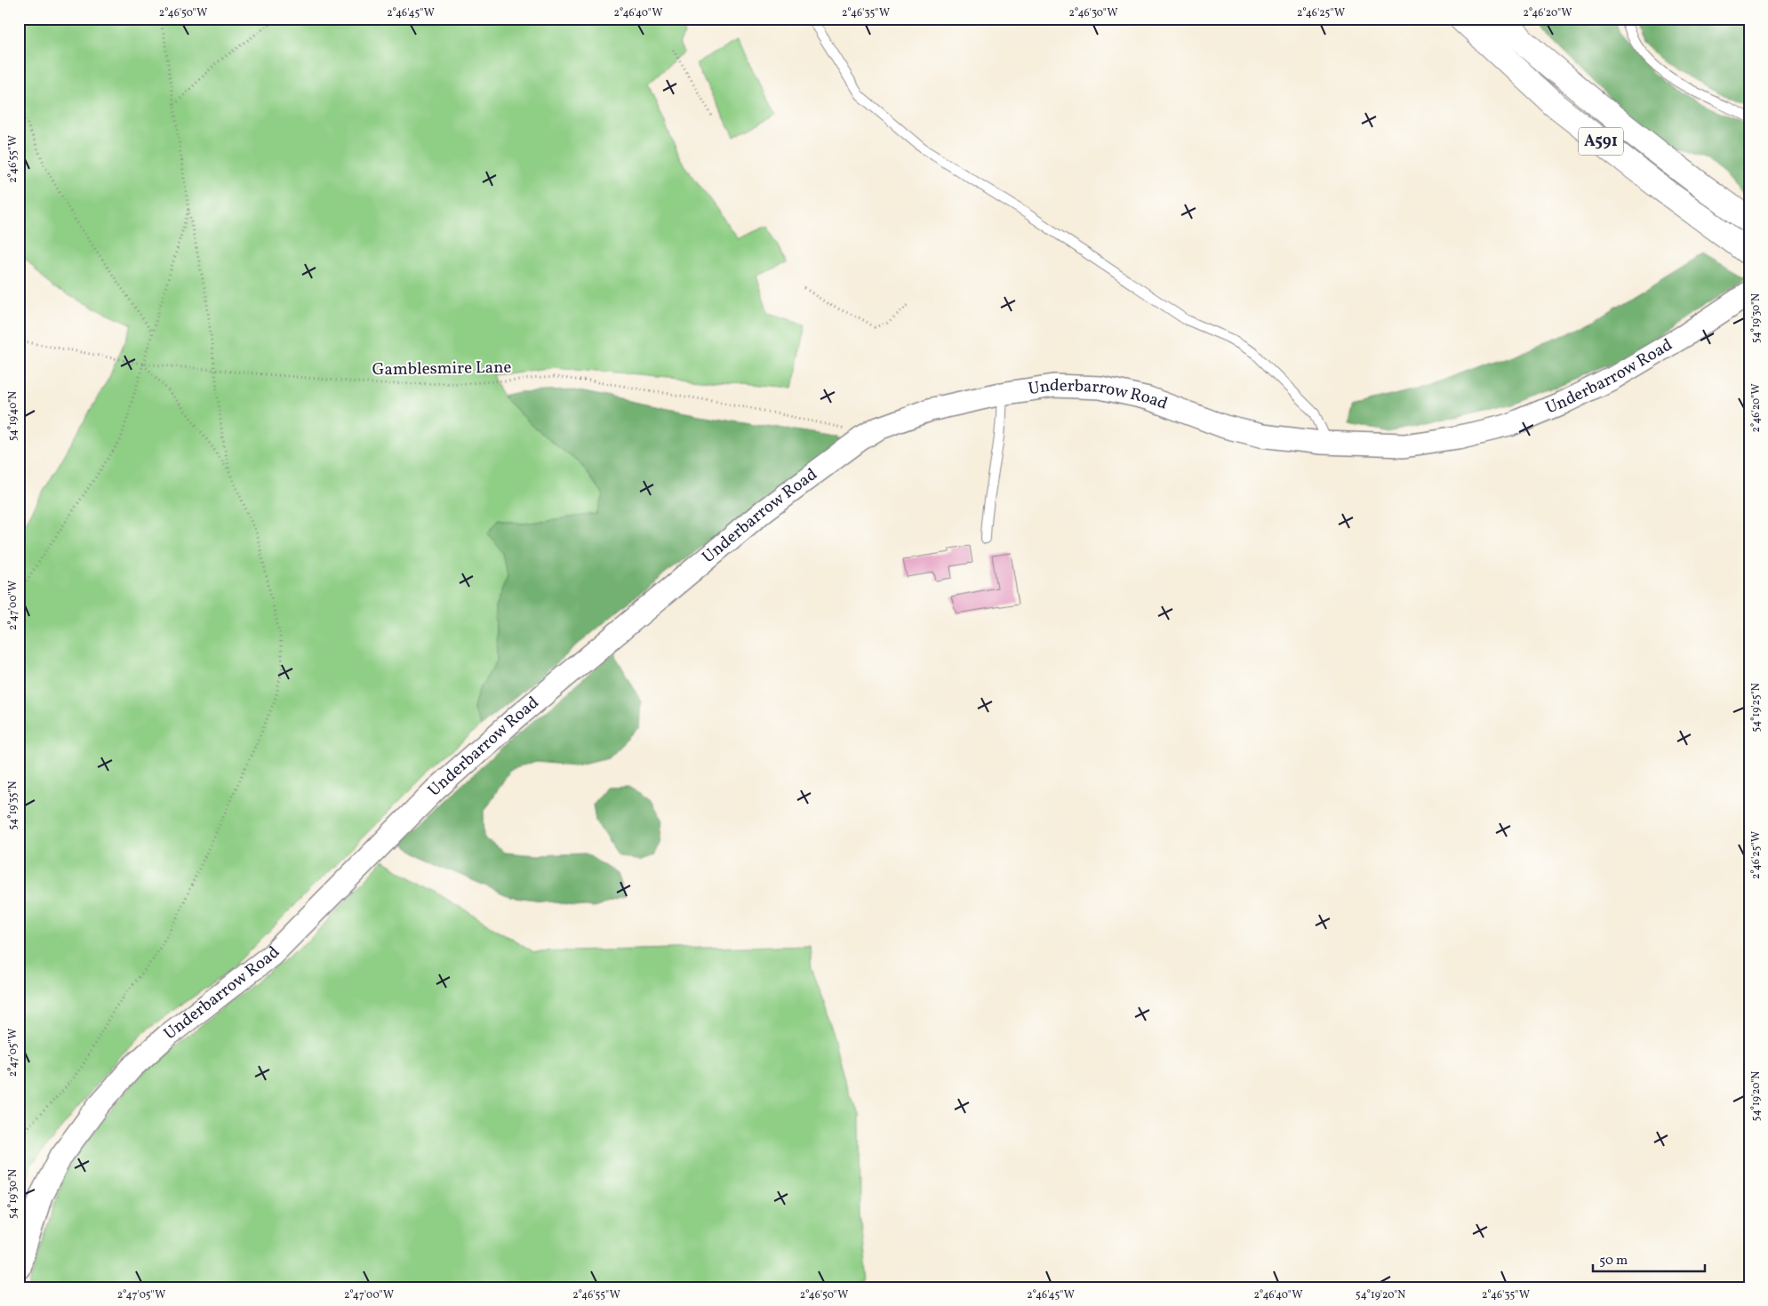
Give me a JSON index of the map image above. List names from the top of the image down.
{
  "streets": {
    "highway": ["A591"],
    "street": ["Underbarrow Road"],
    "path": ["Gamblesmire Lane"]
  },
  "crossings": [
    ["Gamblesmire Lane", "Underbarrow Road"]
  ],
  "scale_bar": "50 m",
  "coordinates": [
    "2°46'50\"W",
    "2°46'45\"W",
    "2°46'40\"W",
    "2°46'35\"W",
    "2°46'30\"W",
    "2°46'25\"W",
    "2°46'20\"W",
    "2°46'55\"W",
    "54°19'30\"N",
    "54°19'40\"N",
    "2°47'00\"W",
    "54°19'25\"N",
    "54°19'35\"N",
    "2°47'05\"W",
    "54°19'20\"N"
  ]
}
